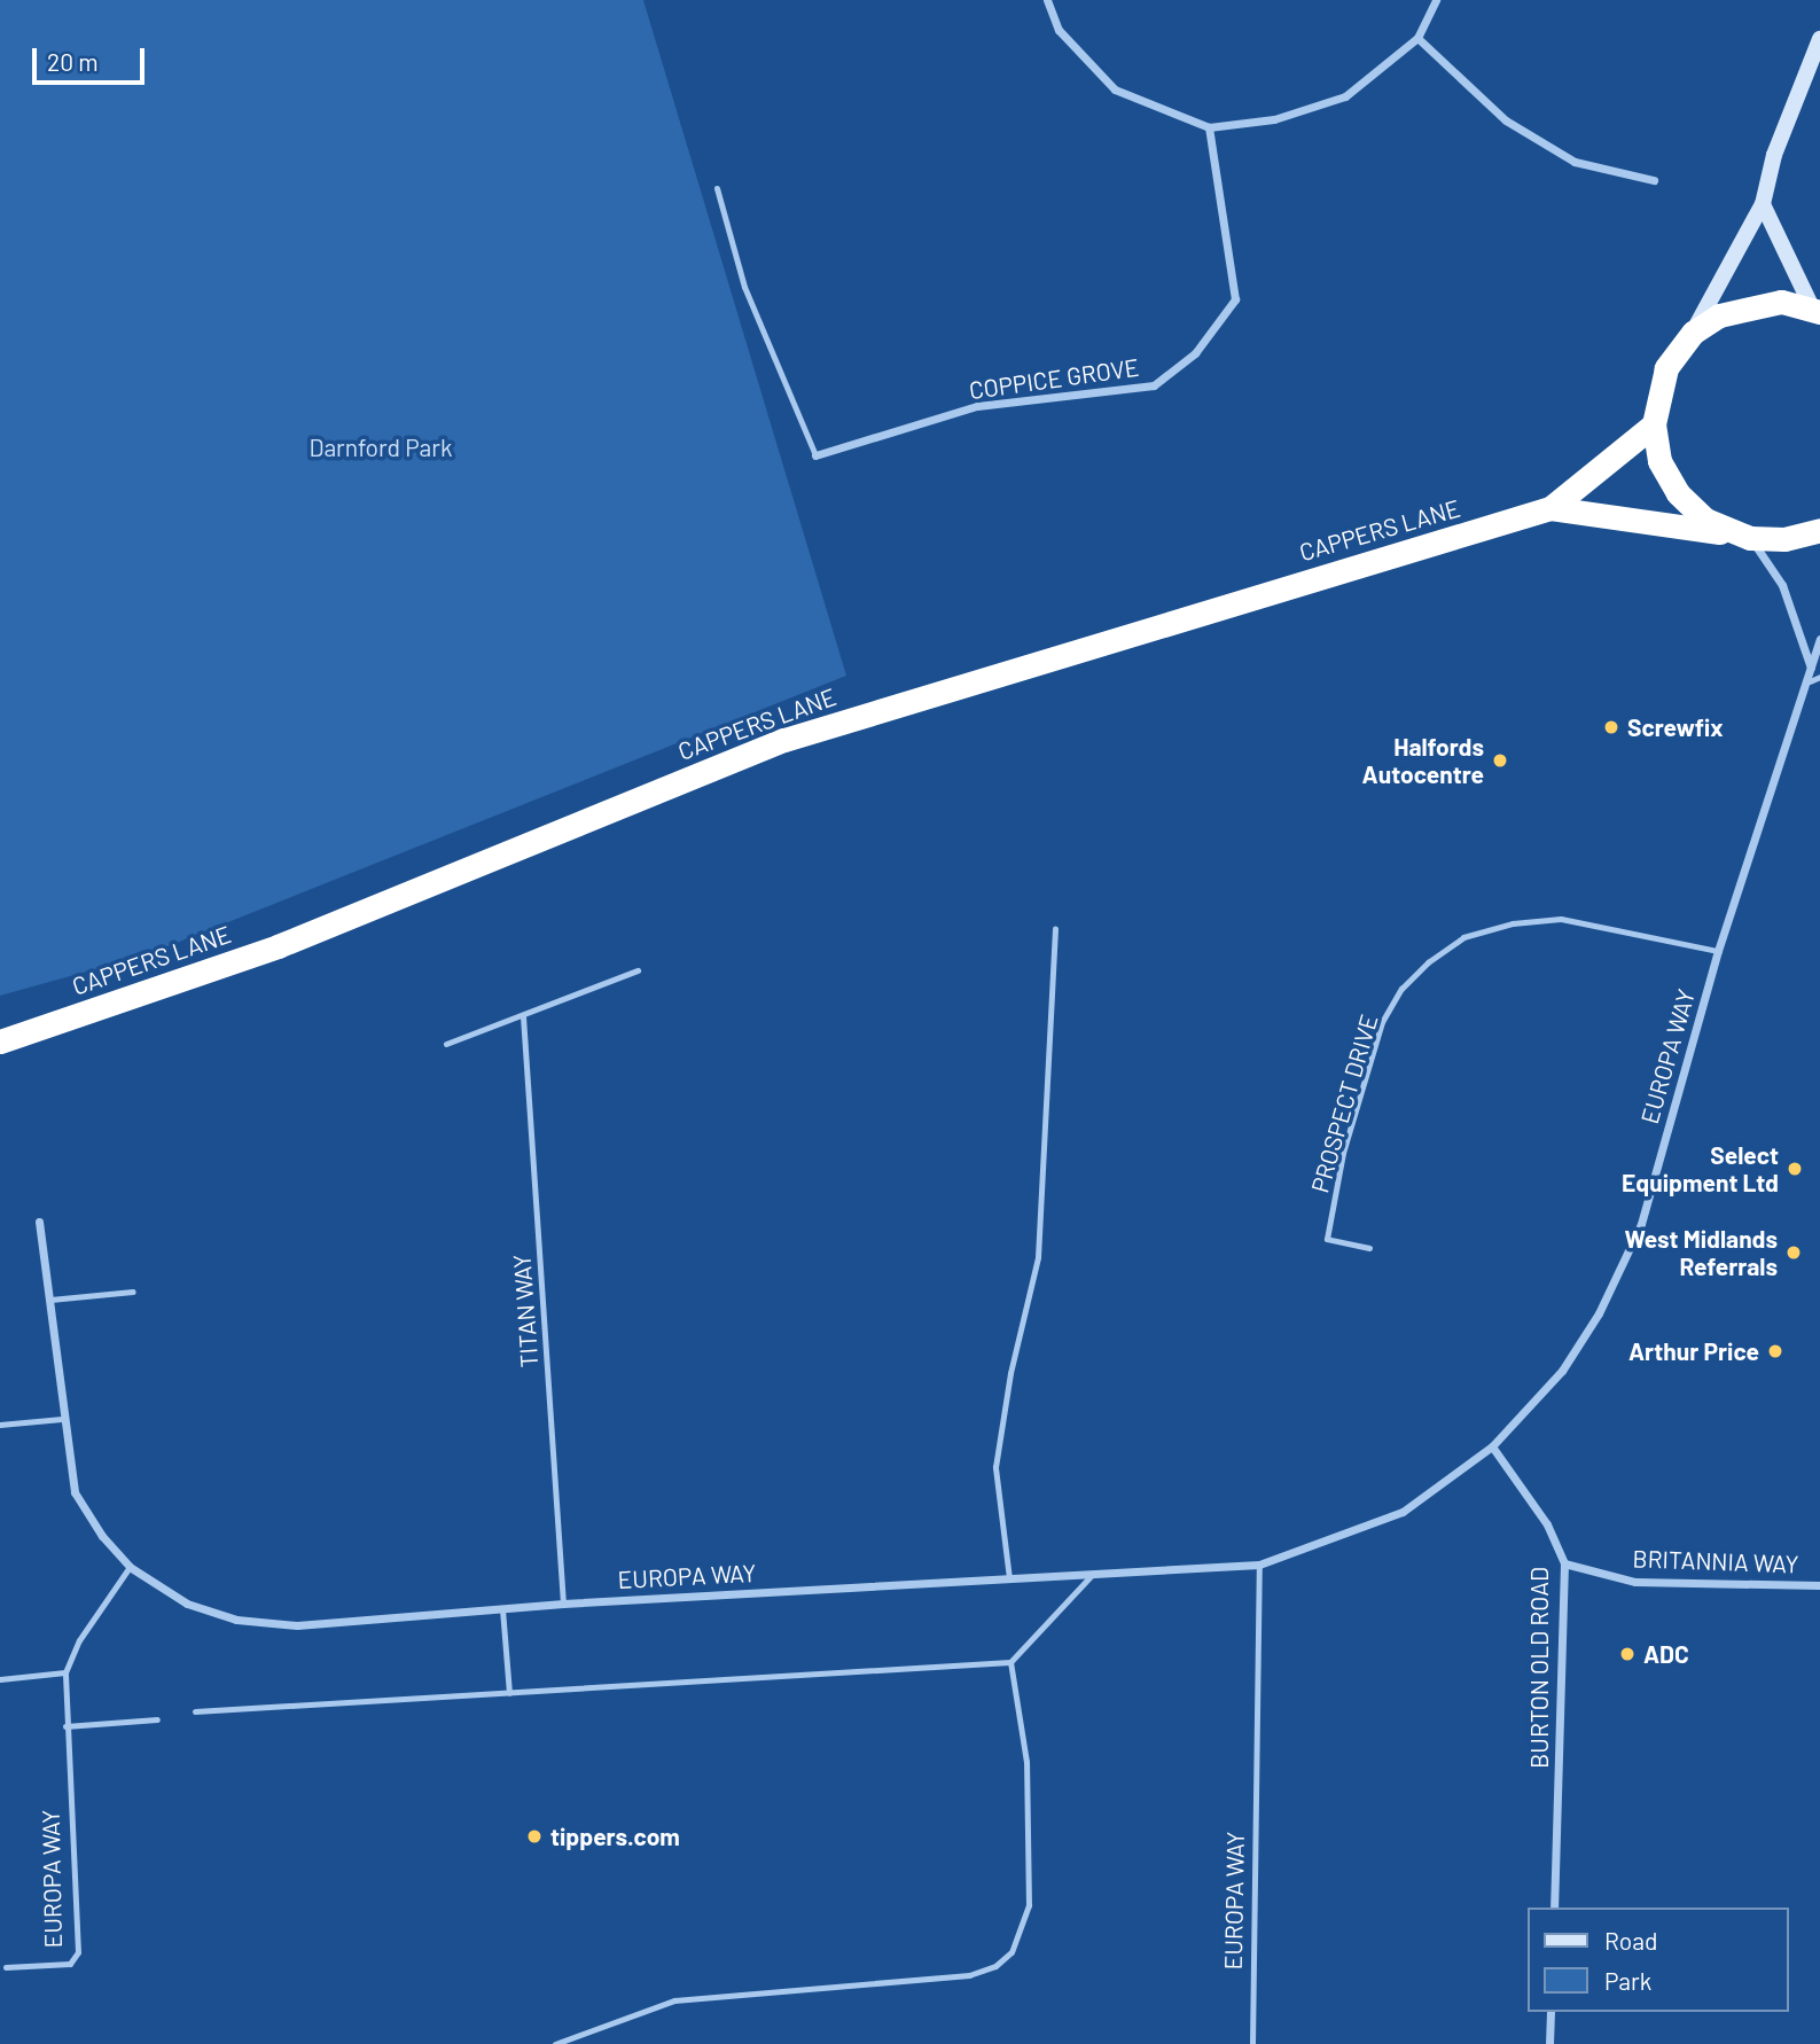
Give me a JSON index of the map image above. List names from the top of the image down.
{
  "streets": {
    "highway": ["CAPPERS LANE"],
    "street": [
      "COPPICE GROVE",
      "EUROPA WAY",
      "BRITANNIA WAY",
      "BURTON OLD ROAD"
    ],
    "lane": ["PROSPECT DRIVE", "TITAN WAY"]
  },
  "crossings": [
    ["CAPPERS LANE", "EUROPA WAY"],
    ["EUROPA WAY", "PROSPECT DRIVE"],
    ["EUROPA WAY", "TITAN WAY"],
    ["EUROPA WAY", "BURTON OLD ROAD"],
    ["BRITANNIA WAY", "BURTON OLD ROAD"]
  ],
  "parks": ["Darnford Park"],
  "places": [
    "Screwfix",
    "Halfords Autocentre",
    "Select Equipment Ltd",
    "West Midlands Referrals",
    "Arthur Price",
    "ADC",
    "tippers.com"
  ],
  "legend": ["Road", "Park"],
  "scale_bar": "20 m"
}
